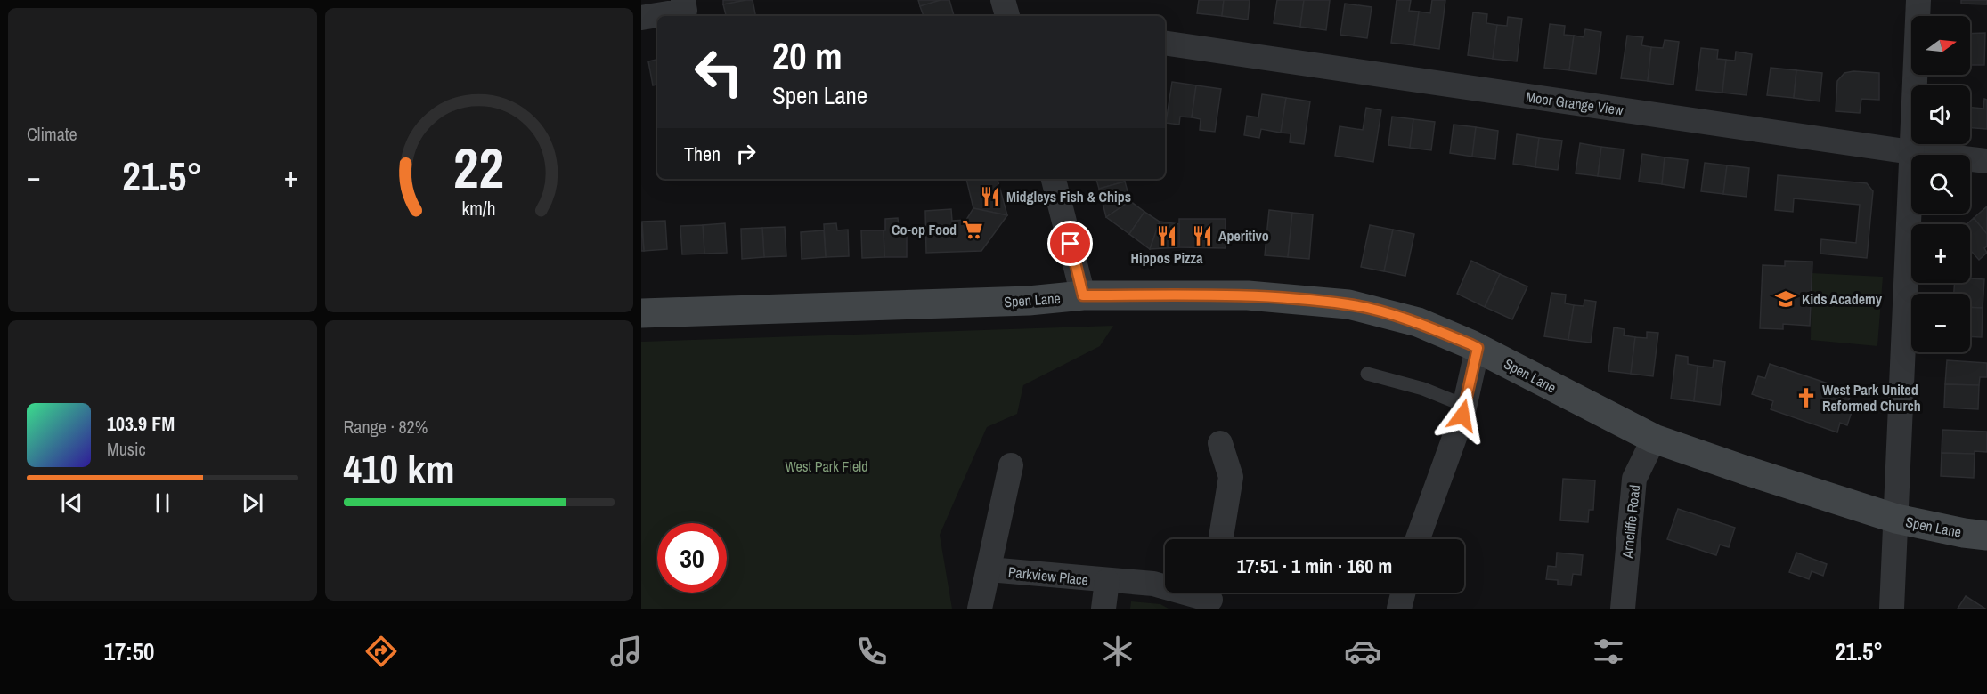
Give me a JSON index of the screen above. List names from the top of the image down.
{
  "streets": {
    "street": [
      "Moor Grange View",
      "Spen Lane",
      "Arncliffe Road",
      "Parkview Place"
    ]
  },
  "crossings": [
    ["Spen Lane", "Arncliffe Road"]
  ],
  "parks": ["West Park Field"],
  "places": {
    "restaurant": ["Midgleys Fish & Chips", "Hippos Pizza", "Aperitivo"],
    "supermarket": ["Co-op Food"],
    "school or university": ["Kids Academy"],
    "church": ["West Park United Reformed Church"]
  },
  "north": "right",
  "page": {
    "tile": [
      "Climate",
      ["Range · 82%", "410 km"]
    ],
    "map_buttons": ["+", "−"],
    "turn": ["20 m", "Spen Lane"],
    "then": "Then",
    "heat": ["−", "21.5°", "+"],
    "song": ["103.9 FM", "Music"],
    "limit": "30",
    "trip": "17:51 · 1 min · 160 m",
    "tabs": ["17:50", "21.5°"],
    "gauge": ["22", "km/h"]
  }
}
